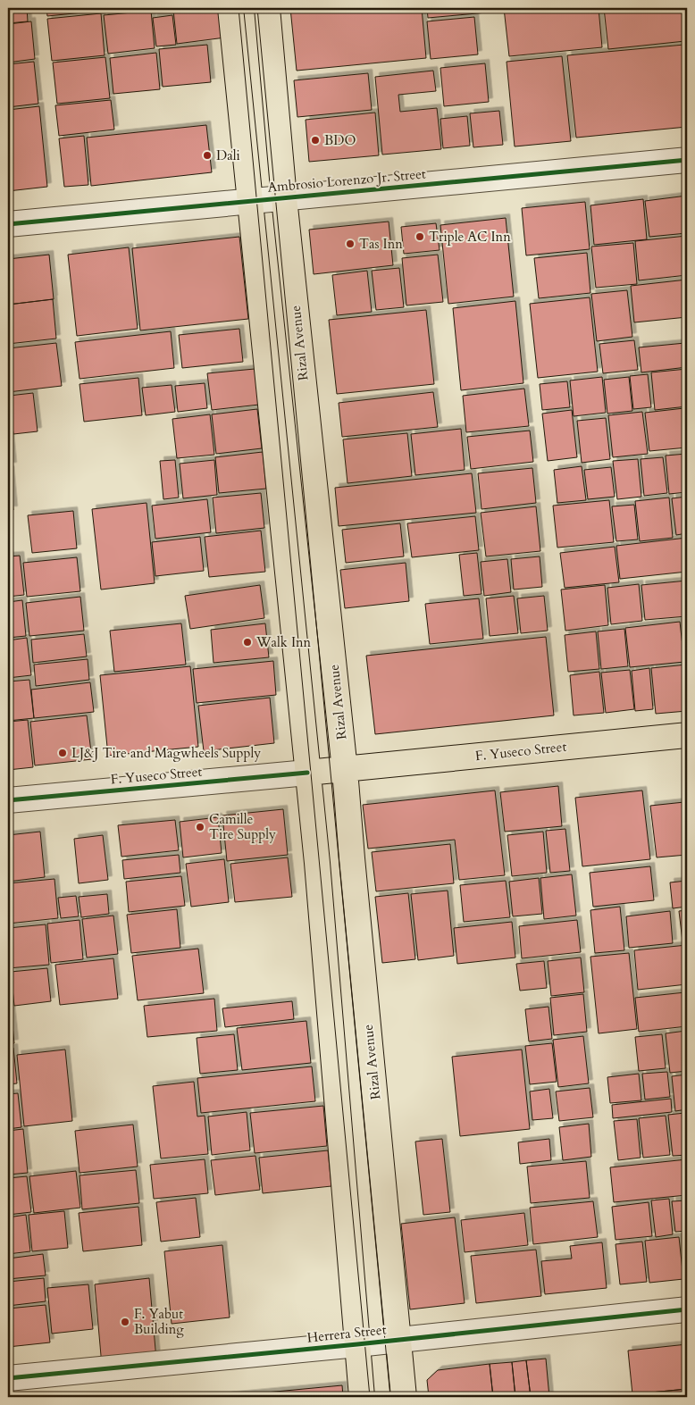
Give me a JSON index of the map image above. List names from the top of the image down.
{
  "streets": {
    "main road": ["Rizal Avenue", "F. Yuseco Street"],
    "street": ["Ambrosio Lorenzo Jr. Street", "Herrera Street"]
  },
  "crossings": [
    ["Ambrosio Lorenzo Jr. Street", "Rizal Avenue"],
    ["Rizal Avenue", "F. Yuseco Street"],
    ["Rizal Avenue", "Herrera Street"]
  ],
  "places": [
    "BDO",
    "Dali",
    "Triple AC Inn",
    "Tas Inn",
    "Walk Inn",
    "LJ&J Tire and Magwheels Supply",
    "Camille Tire Supply",
    "F. Yabut Building"
  ]
}
